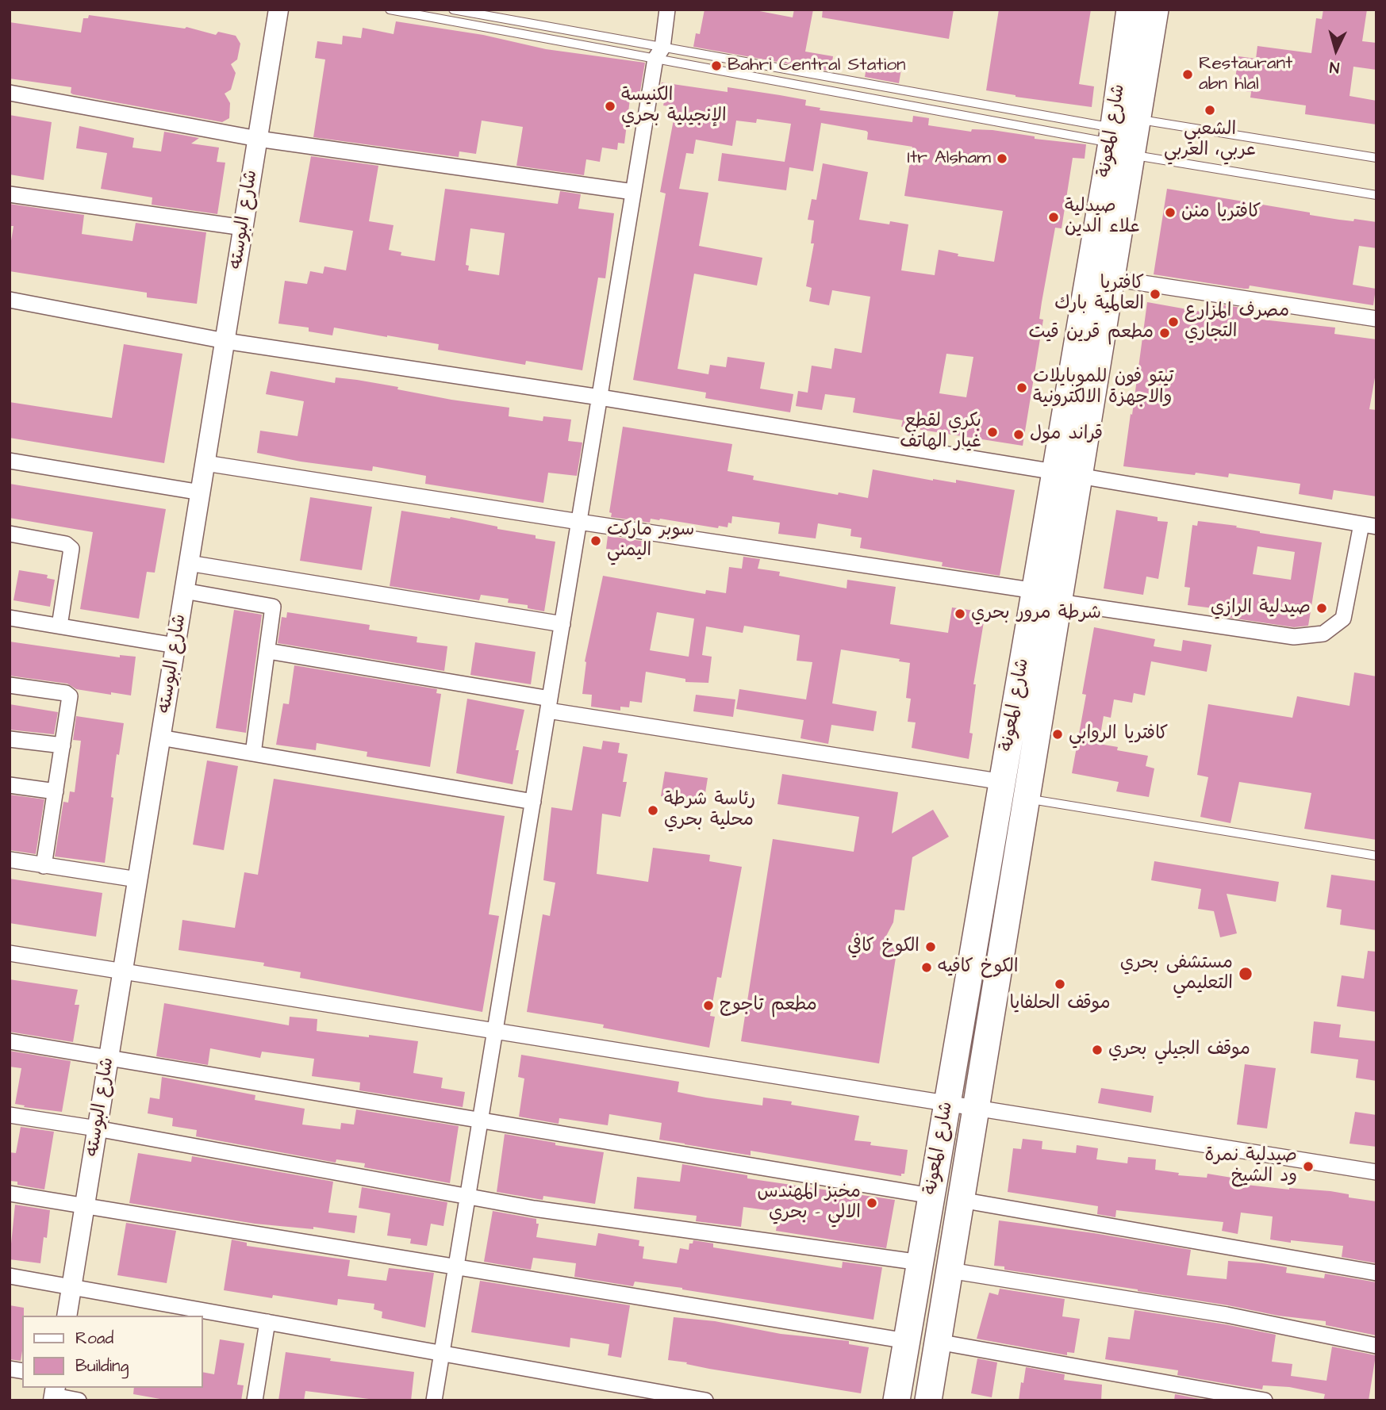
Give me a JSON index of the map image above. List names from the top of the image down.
{
  "streets": {
    "highway": ["شارع المعونة"],
    "street": ["شارع البوسته"]
  },
  "places": [
    "Bahri Central Station",
    "Restaurant abn hlal",
    "الكنيسة الإنجيلية بحري",
    "الشعبي عربي، العربي",
    "Itr Alsham",
    "كافتريا منن",
    "صيدلية علاء الدين",
    "كافتريا العالمية بارك",
    "مصرف المزارع التجاري",
    "مطعم قرين قيت",
    "تيتو فون للموبايلات والاجهزة الالكترونية",
    "بكري لقطع غيار الهاتف",
    "قراند مول",
    "سوبر ماركت اليمني",
    "صيدلية الرازي",
    "شرطة مرور بحري",
    "كافتريا الروابي",
    "رئاسة شرطة محلية بحري",
    "الكوخ كافي",
    "الكوخ كافيه",
    "مستشفى بحري التعليمي",
    "موقف الحلفايا",
    "مطعم تاجوج",
    "موقف الجيلي بحري",
    "صيدلية نمرة ود الشيخ",
    "مخبز المهندس الالي - بحري"
  ],
  "legend": ["Road", "Building"],
  "north": "bottom"
}
